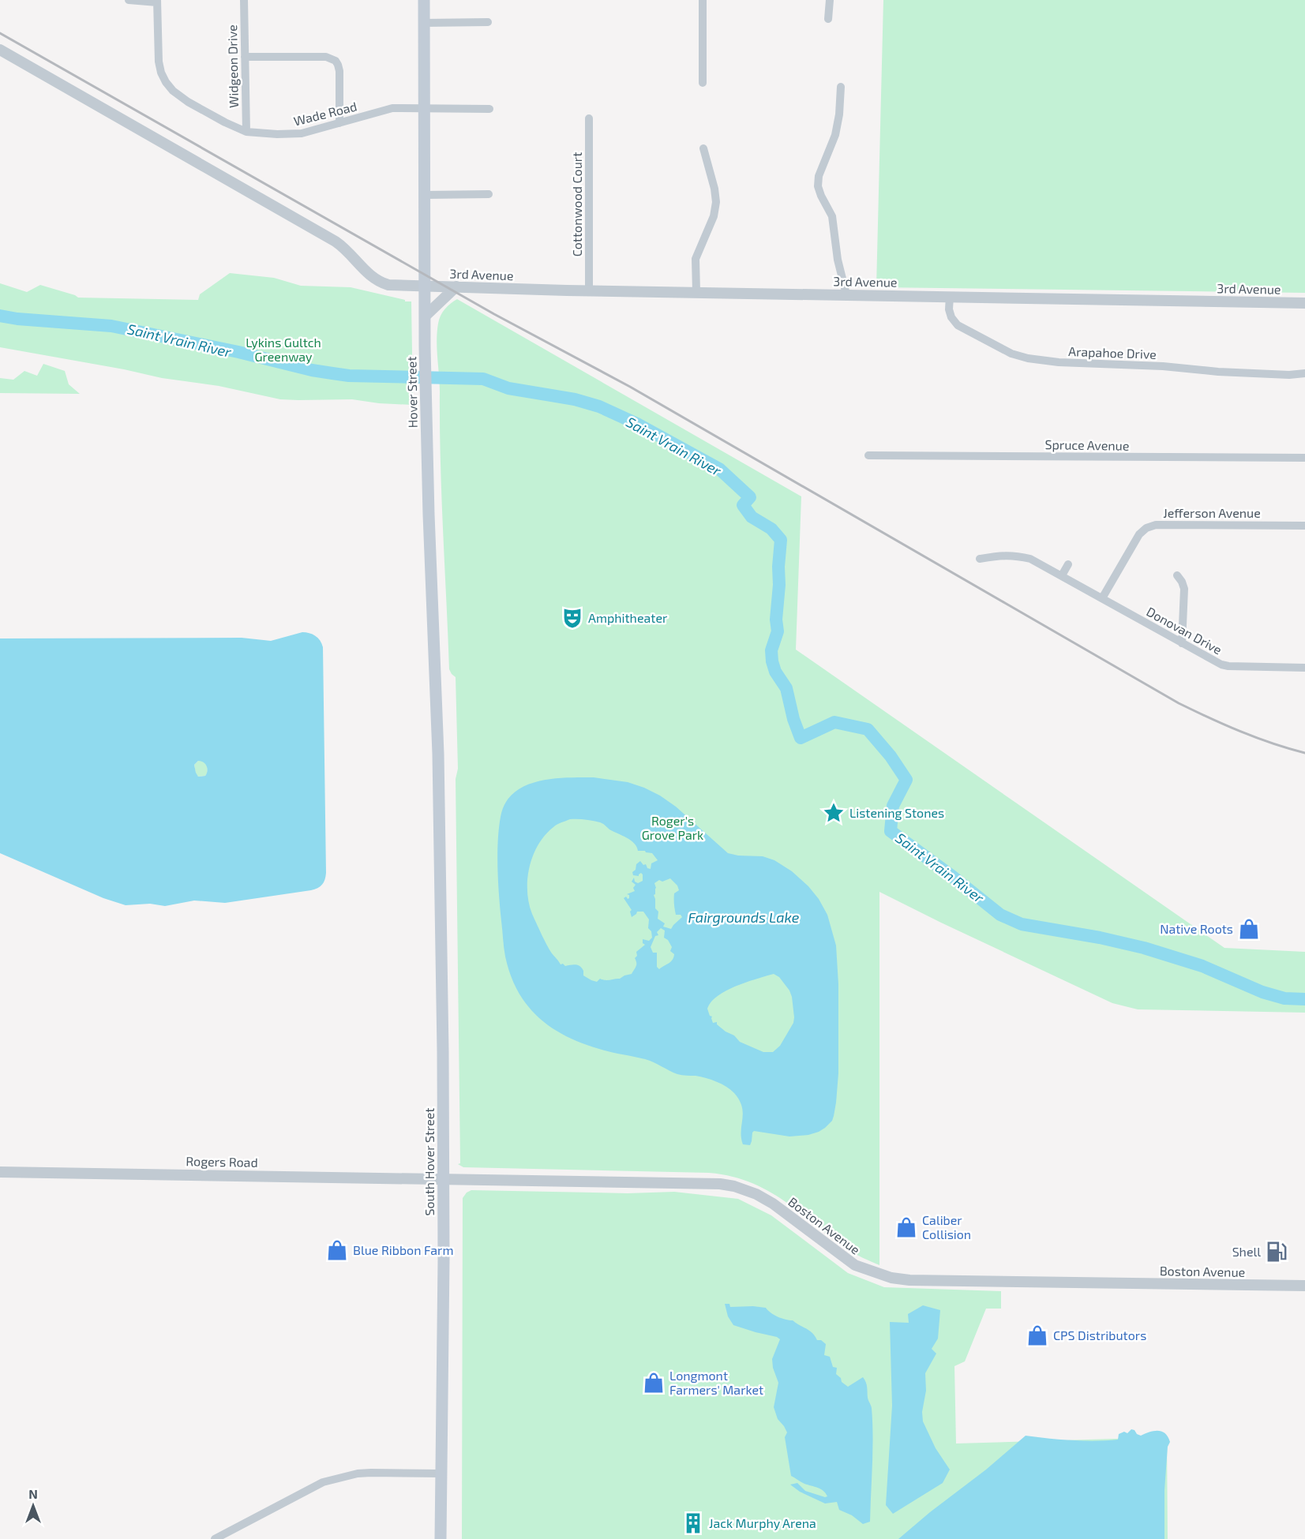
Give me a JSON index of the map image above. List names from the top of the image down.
{
  "streets": {
    "main road": ["Hover Street", "South Hover Street"],
    "street": [
      "Widgeon Drive",
      "Wade Road",
      "Cottonwood Court",
      "3rd Avenue",
      "Arapahoe Drive",
      "Spruce Avenue",
      "Jefferson Avenue",
      "Donovan Drive",
      "Rogers Road",
      "Boston Avenue"
    ]
  },
  "crossings": [
    ["Widgeon Drive", "Wade Road"],
    ["Wade Road", "Hover Street"],
    ["Cottonwood Court", "3rd Avenue"],
    ["3rd Avenue", "Arapahoe Drive"],
    ["3rd Avenue", "Hover Street"],
    ["Hover Street", "South Hover Street"],
    ["Jefferson Avenue", "Donovan Drive"],
    ["Rogers Road", "South Hover Street"],
    ["Rogers Road", "Boston Avenue"],
    ["South Hover Street", "Boston Avenue"]
  ],
  "water": ["Saint Vrain River", "Fairgrounds Lake"],
  "parks": ["Lykins Gultch Greenway", "Roger's Grove Park"],
  "places": {
    "theatre": ["Amphitheater"],
    "place": ["Listening Stones"],
    "shop": [
      "Native Roots",
      "Caliber Collision",
      "Blue Ribbon Farm",
      "CPS Distributors",
      "Longmont Farmers' Market"
    ],
    "fuel station": ["Shell"],
    "building": ["Jack Murphy Arena"]
  },
  "north": "top"
}
